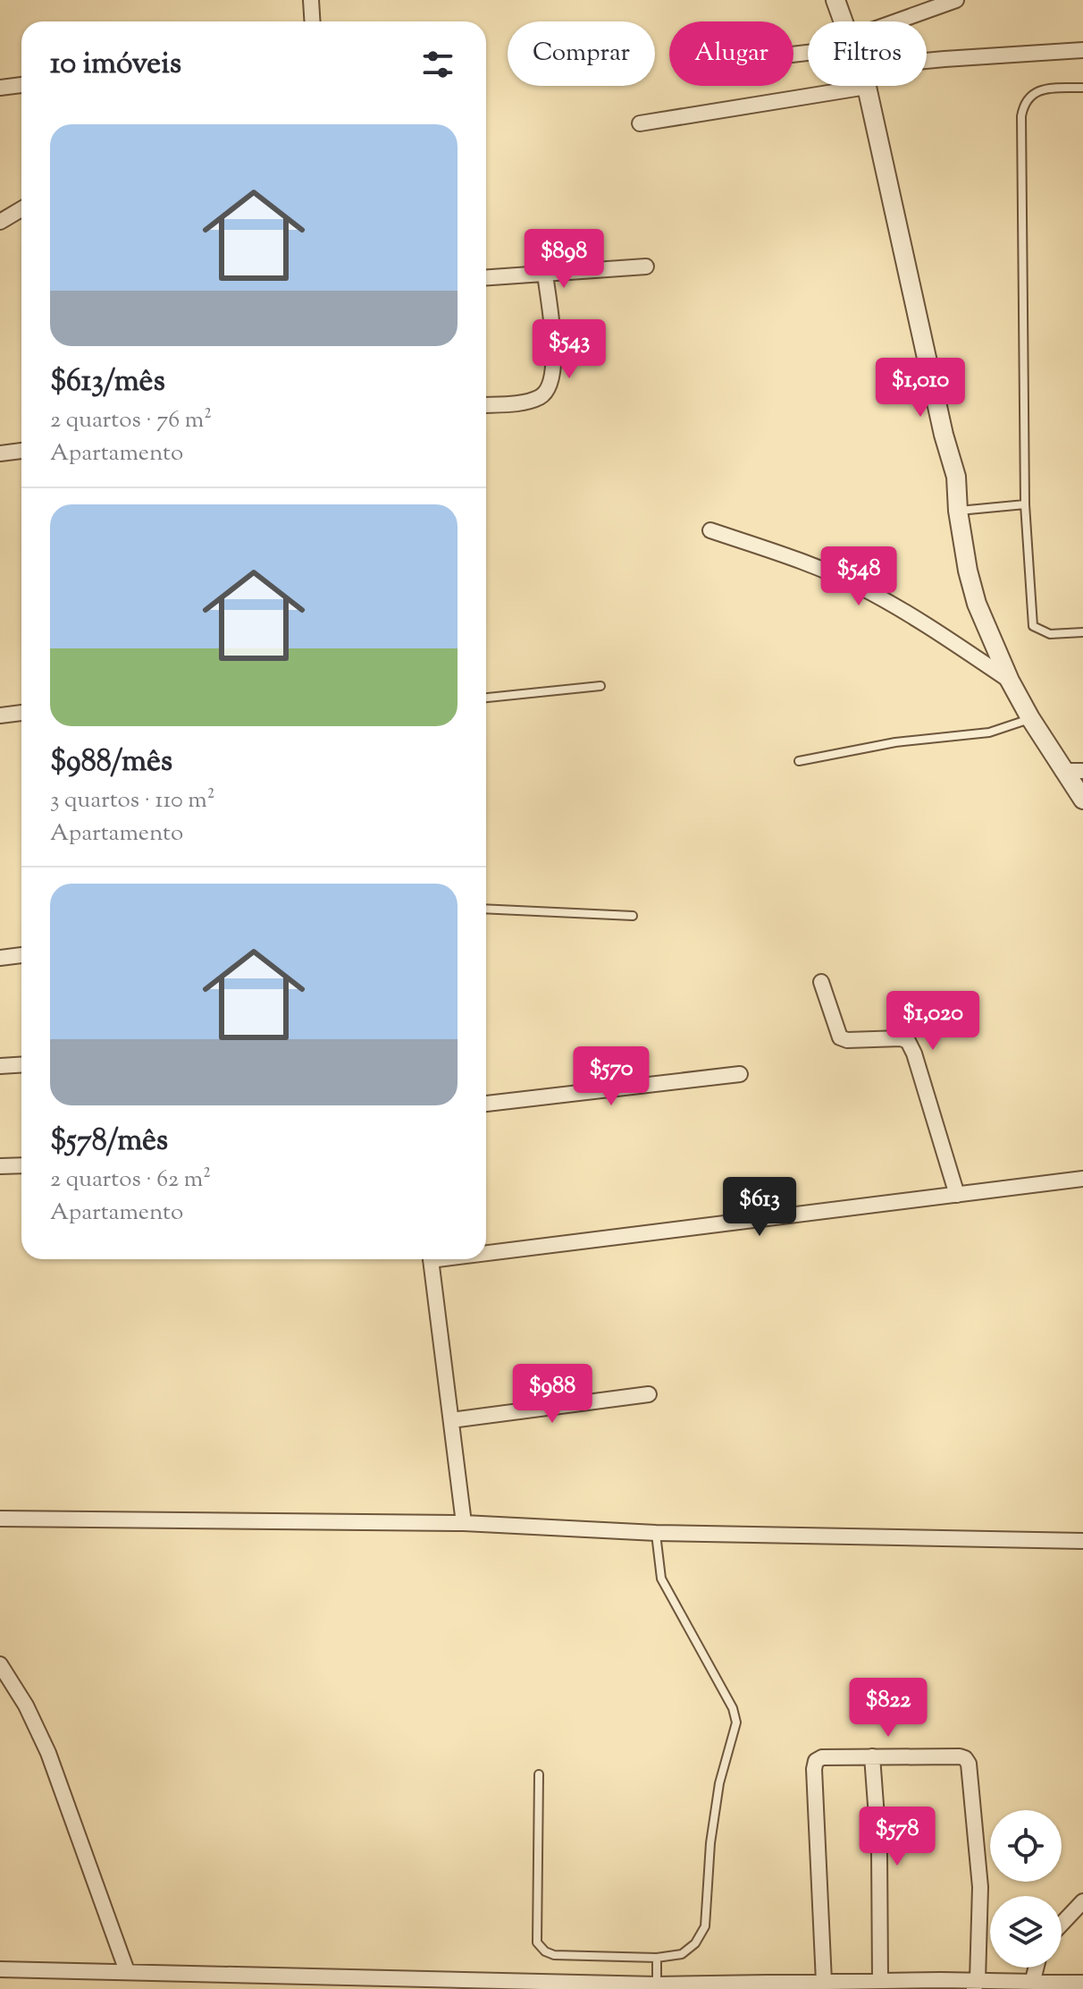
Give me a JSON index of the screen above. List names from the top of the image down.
{
  "page": {
    "chip": ["Comprar", "Alugar", "Filtros"],
    "heading": "10 imóveis",
    "list": [
      {
        "name": "$613/mês",
        "note": "2 quartos · 76 m² · Apartamento"
      },
      {
        "name": "$988/mês",
        "note": "3 quartos · 110 m² · Apartamento"
      },
      {
        "name": "$578/mês",
        "note": "2 quartos · 62 m² · Apartamento"
      }
    ],
    "price": [
      "$898",
      "$543",
      "$1,010",
      "$548",
      "$1,020",
      "$570",
      "$613",
      "$988",
      "$822",
      "$578"
    ]
  }
}
